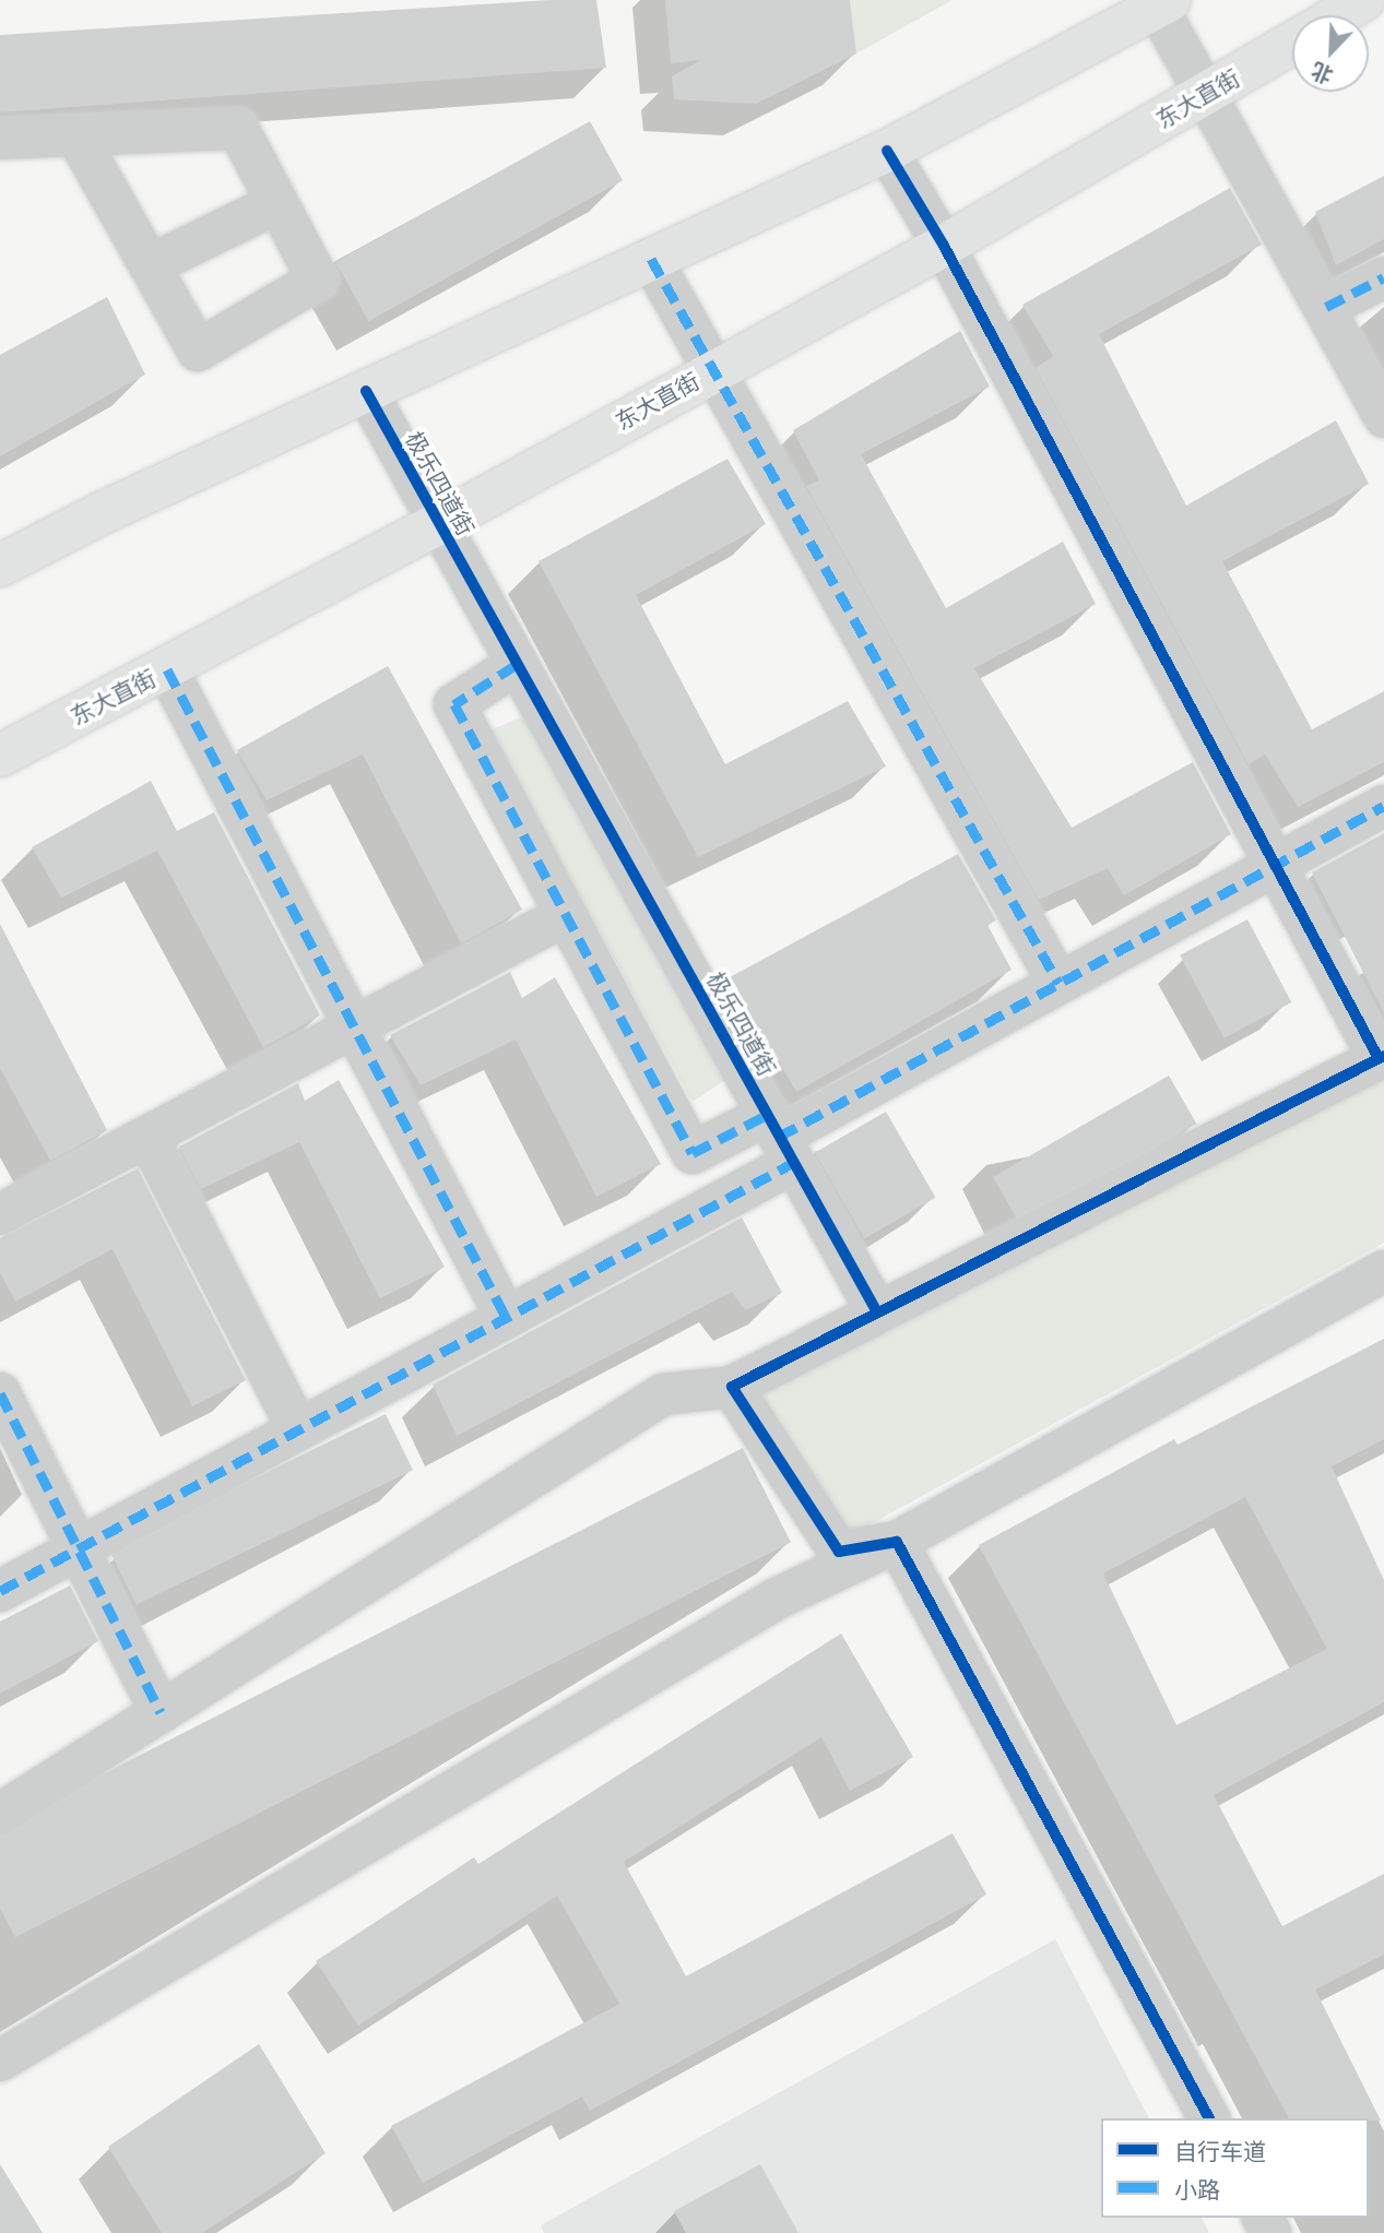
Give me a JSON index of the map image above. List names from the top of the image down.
{
  "streets": {
    "main road": ["东大直街"],
    "street": ["极乐四道街"]
  },
  "crossings": [
    ["东大直街", "极乐四道街"]
  ],
  "legend": ["自行车道", "小路"],
  "north": "bottom left"
}
